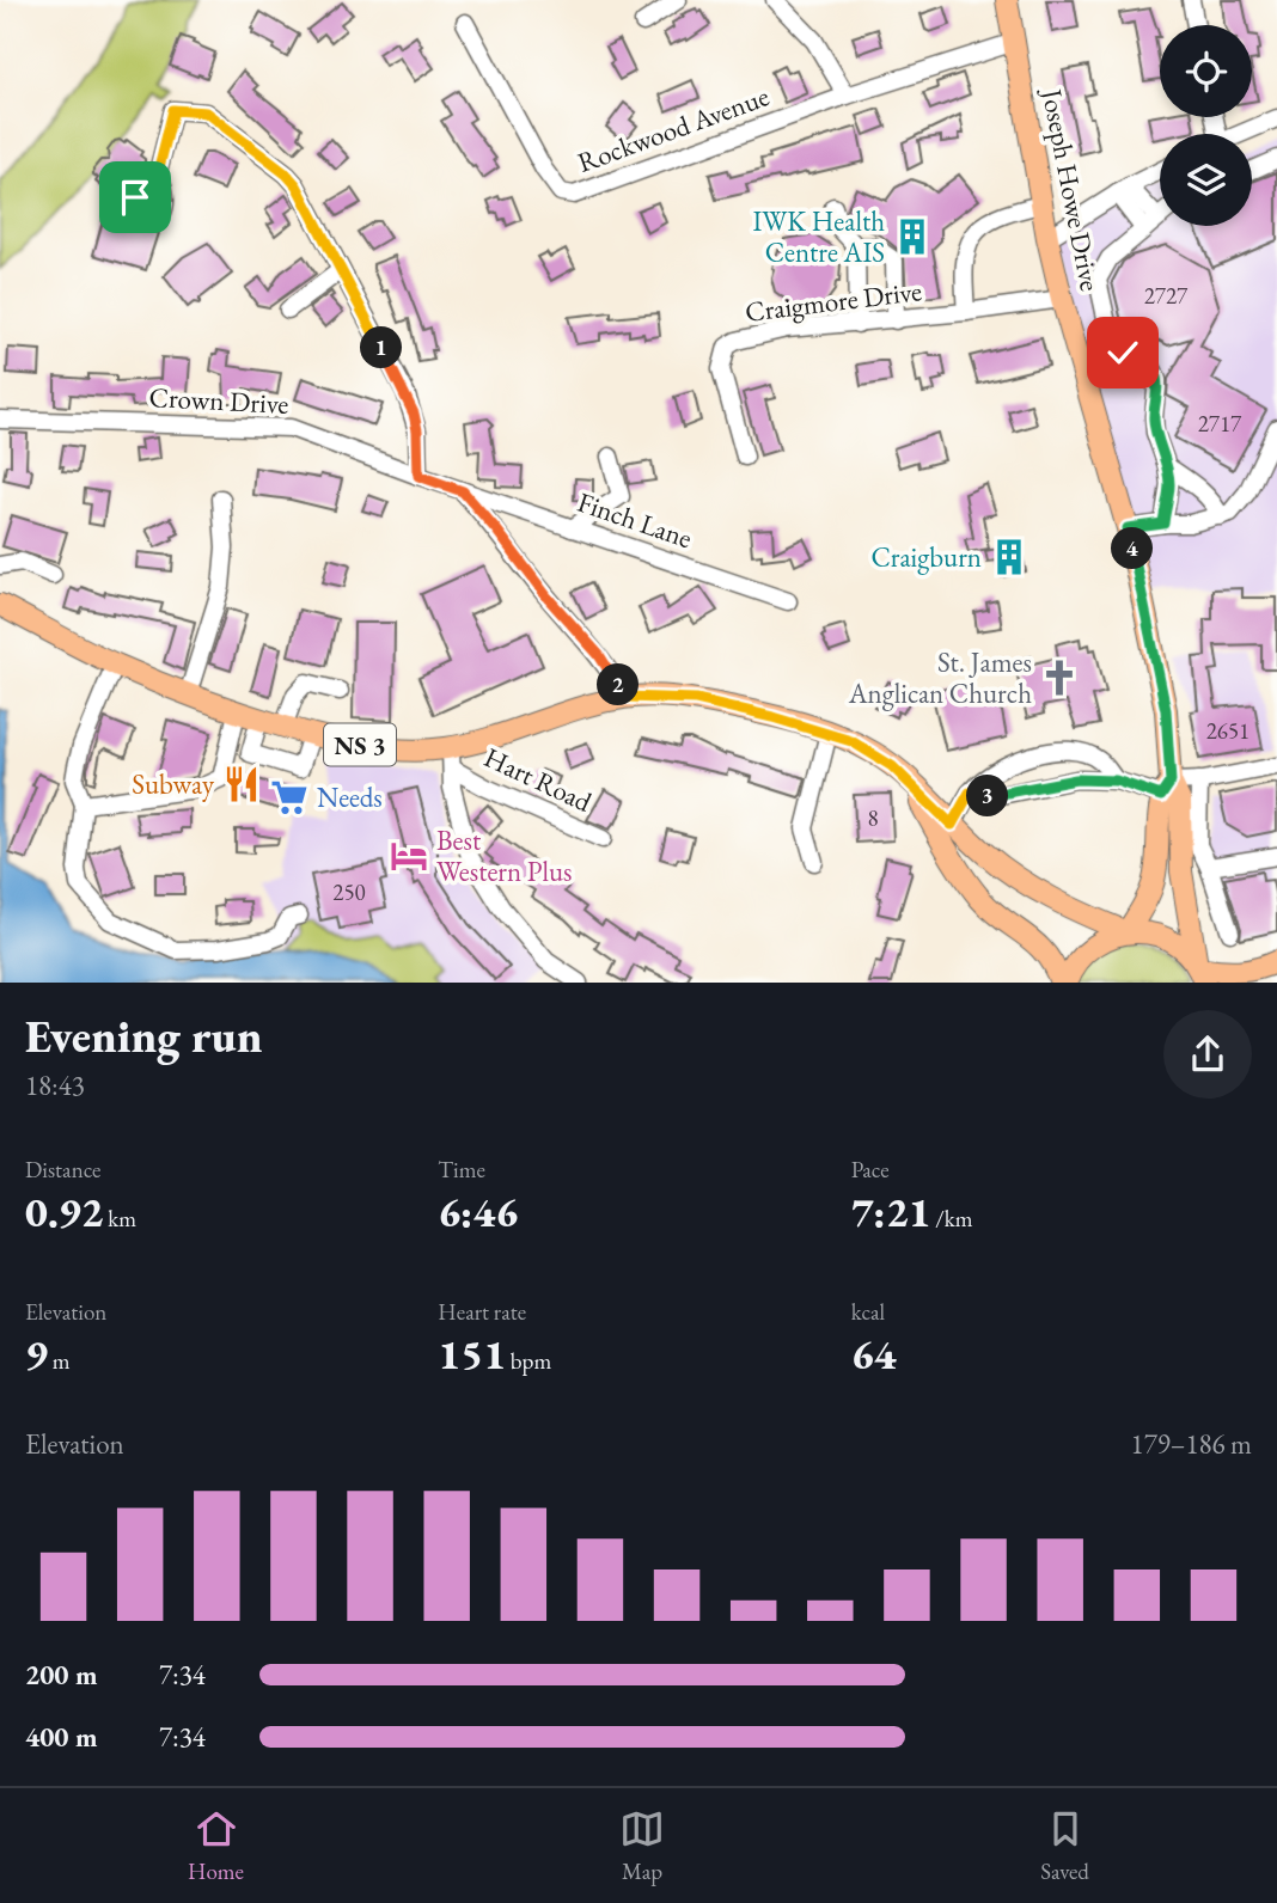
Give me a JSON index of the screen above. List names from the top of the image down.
{
  "streets": {
    "main road": ["Joseph Howe Drive", "NS 3"],
    "street": [
      "Rockwood Avenue",
      "Craigmore Drive",
      "Crown Drive",
      "Finch Lane",
      "Hart Road"
    ]
  },
  "crossings": [
    ["Rockwood Avenue", "Joseph Howe Drive"],
    ["Joseph Howe Drive", "Craigmore Drive"],
    ["Joseph Howe Drive", "NS 3"],
    ["Crown Drive", "Finch Lane"],
    ["Crown Drive", "NS 3"],
    ["NS 3", "Hart Road"]
  ],
  "places": {
    "building": ["IWK Health Centre AIS", "Craigburn"],
    "church": ["St. James Anglican Church"],
    "restaurant": ["Subway"],
    "supermarket": ["Needs"],
    "hotel": ["Best Western Plus"]
  },
  "house_numbers": [
    "2727",
    "2717",
    "2651",
    "8",
    "250"
  ],
  "page": {
    "pins": [
      "1",
      "4",
      "2",
      "3"
    ],
    "heading": ["Evening run", "18:43"],
    "stats": [
      ["Distance", "0.92 km"],
      ["Time", "6:46"],
      ["Pace", "7:21 /km"],
      ["Elevation", "9 m"],
      ["Heart rate", "151 bpm"],
      ["kcal", "64"]
    ],
    "chart": ["Elevation", "179–186 m"],
    "list": [
      {
        "name": "200 m",
        "note": "7:34"
      },
      {
        "name": "400 m",
        "note": "7:34"
      }
    ],
    "tabs": ["Home", "Map", "Saved"]
  }
}
